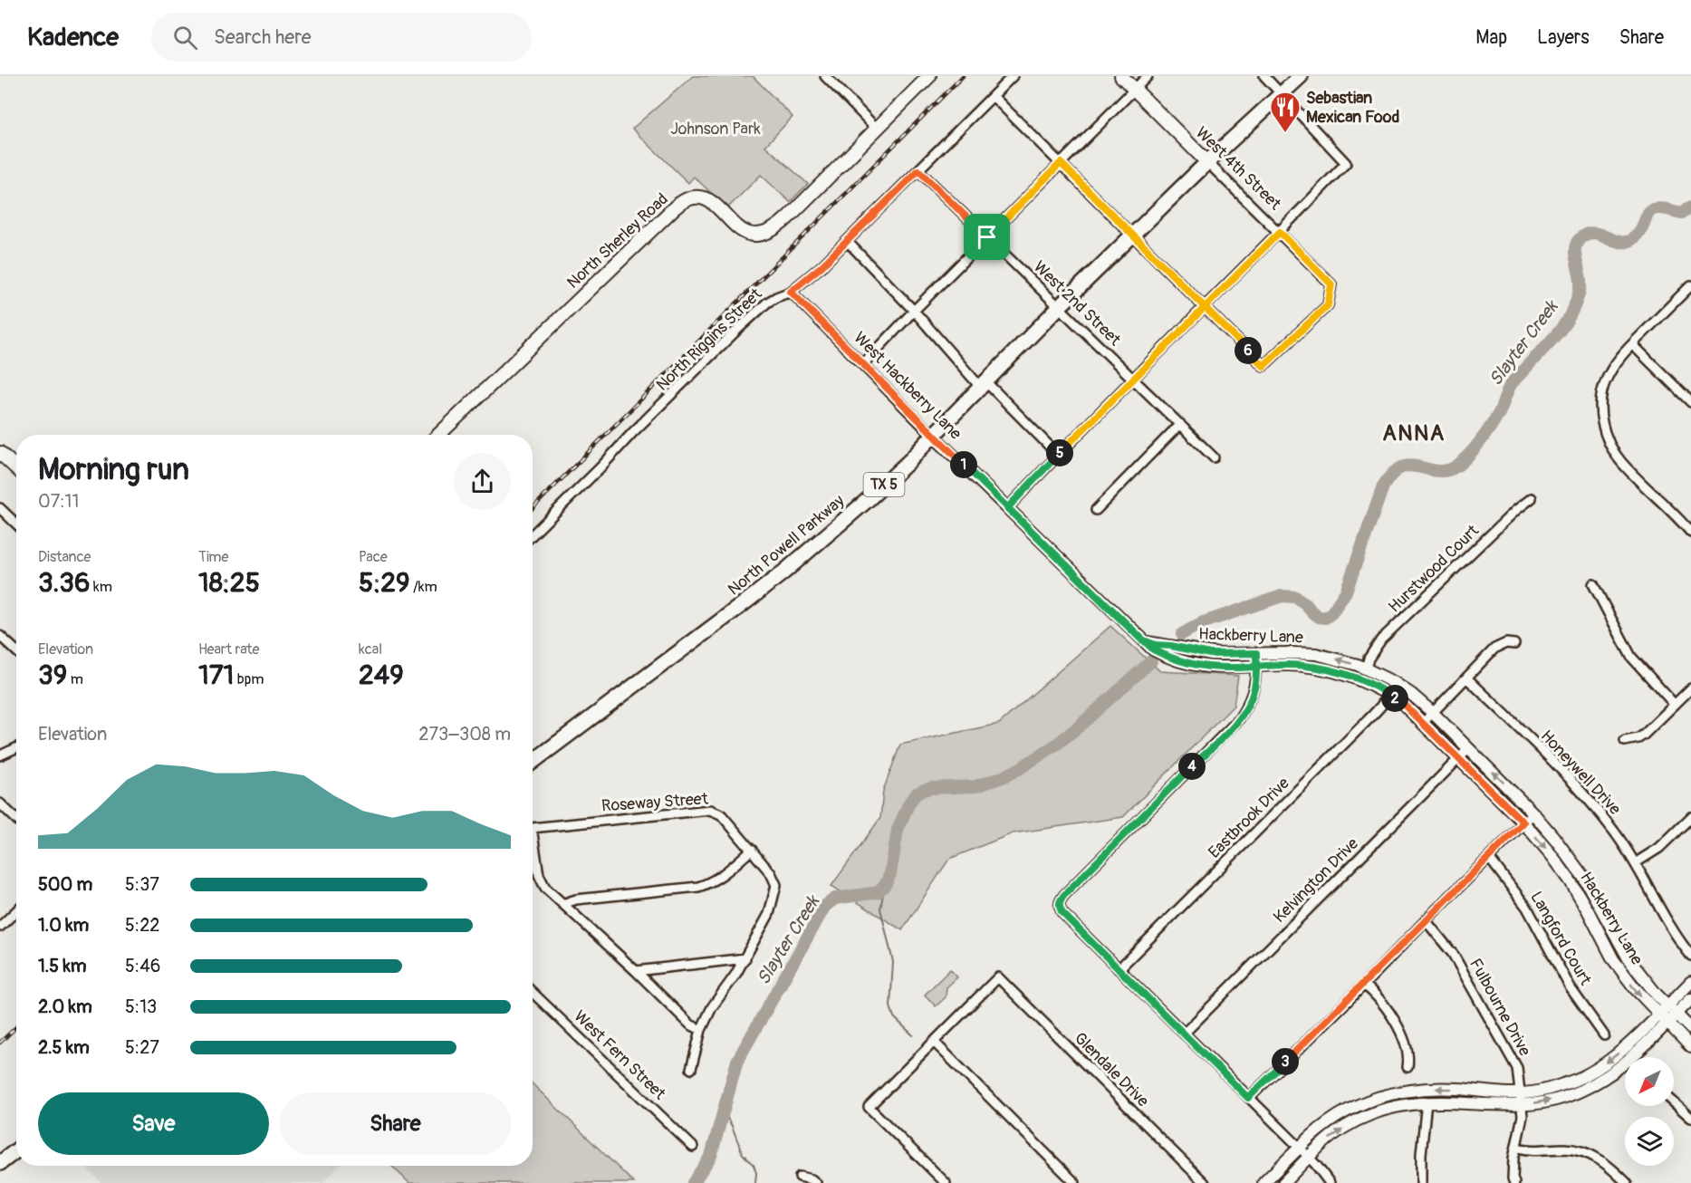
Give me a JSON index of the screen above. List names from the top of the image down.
{
  "streets": {
    "main road": [
      "West 4th Street",
      "North Sherley Road",
      "TX 5",
      "North Powell Parkway"
    ],
    "street": [
      "West 2nd Street",
      "North Riggins Street",
      "West Hackberry Lane",
      "Hurstwood Court",
      "Hackberry Lane",
      "Honeywell Drive",
      "Roseway Street",
      "Eastbrook Drive",
      "Kelvington Drive",
      "Langford Court",
      "Fulbourne Drive",
      "West Fern Street",
      "Glendale Drive"
    ]
  },
  "crossings": [
    ["West 4th Street", "TX 5"],
    ["West 4th Street", "North Powell Parkway"],
    ["West 2nd Street", "North Riggins Street"],
    ["West 2nd Street", "North Powell Parkway"],
    ["North Riggins Street", "West Hackberry Lane"],
    ["West Hackberry Lane", "North Powell Parkway"],
    ["West Hackberry Lane", "Hackberry Lane"],
    ["TX 5", "North Powell Parkway"],
    ["Hurstwood Court", "Hackberry Lane"],
    ["Hackberry Lane", "Eastbrook Drive"],
    ["Hackberry Lane", "Kelvington Drive"]
  ],
  "districts": ["ANNA"],
  "water": ["Slayter Creek"],
  "parks": ["Johnson Park"],
  "places": {
    "restaurant": ["Sebastian Mexican Food"]
  },
  "north": "bottom left",
  "page": {
    "header": "Kadence",
    "search": "Search here",
    "nav": ["Map", "Layers", "Share"],
    "pins": [
      "6",
      "5",
      "1",
      "2",
      "4",
      "3"
    ],
    "heading": ["Morning run", "07:11"],
    "stats": [
      ["Distance", "3.36 km"],
      ["Time", "18:25"],
      ["Pace", "5:29 /km"],
      ["Elevation", "39 m"],
      ["Heart rate", "171 bpm"],
      ["kcal", "249"]
    ],
    "chart": ["Elevation", "273–308 m"],
    "list": [
      {
        "name": "500 m",
        "note": "5:37"
      },
      {
        "name": "1.0 km",
        "note": "5:22"
      },
      {
        "name": "1.5 km",
        "note": "5:46"
      },
      {
        "name": "2.0 km",
        "note": "5:13"
      },
      {
        "name": "2.5 km",
        "note": "5:27"
      }
    ],
    "buttons": ["Save", "Share"]
  }
}
